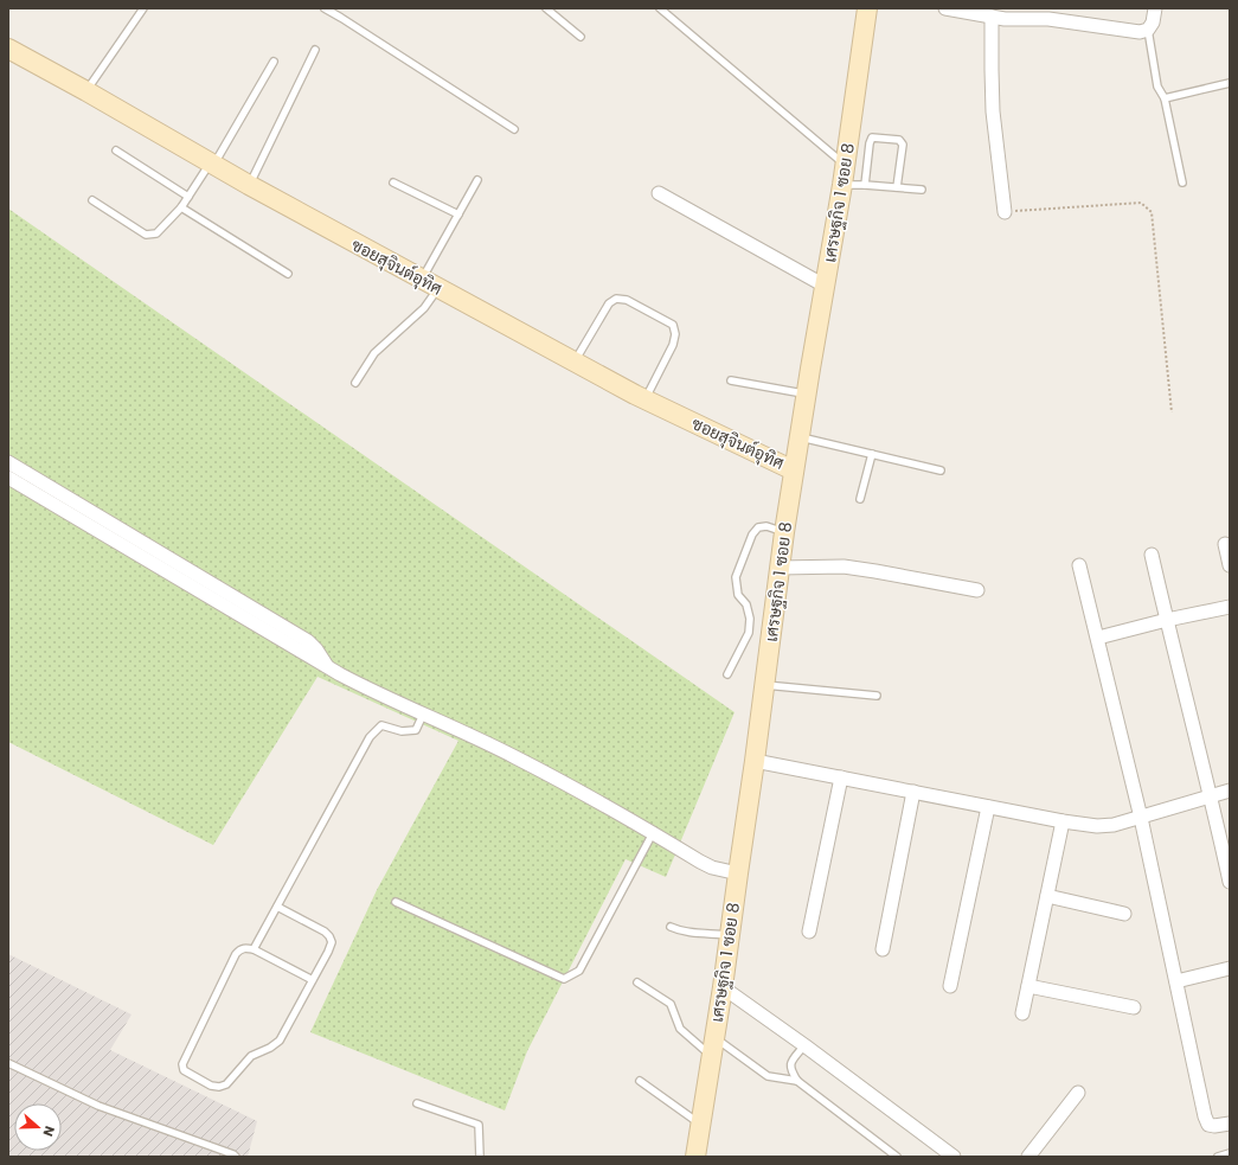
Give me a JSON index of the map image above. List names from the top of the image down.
{
  "streets": {
    "street": ["เศรษฐกิจ 1 ซอย 8", "ซอยสุจินต์อุทิศ"]
  },
  "crossings": [
    ["เศรษฐกิจ 1 ซอย 8", "ซอยสุจินต์อุทิศ"]
  ],
  "north": "right"
}
